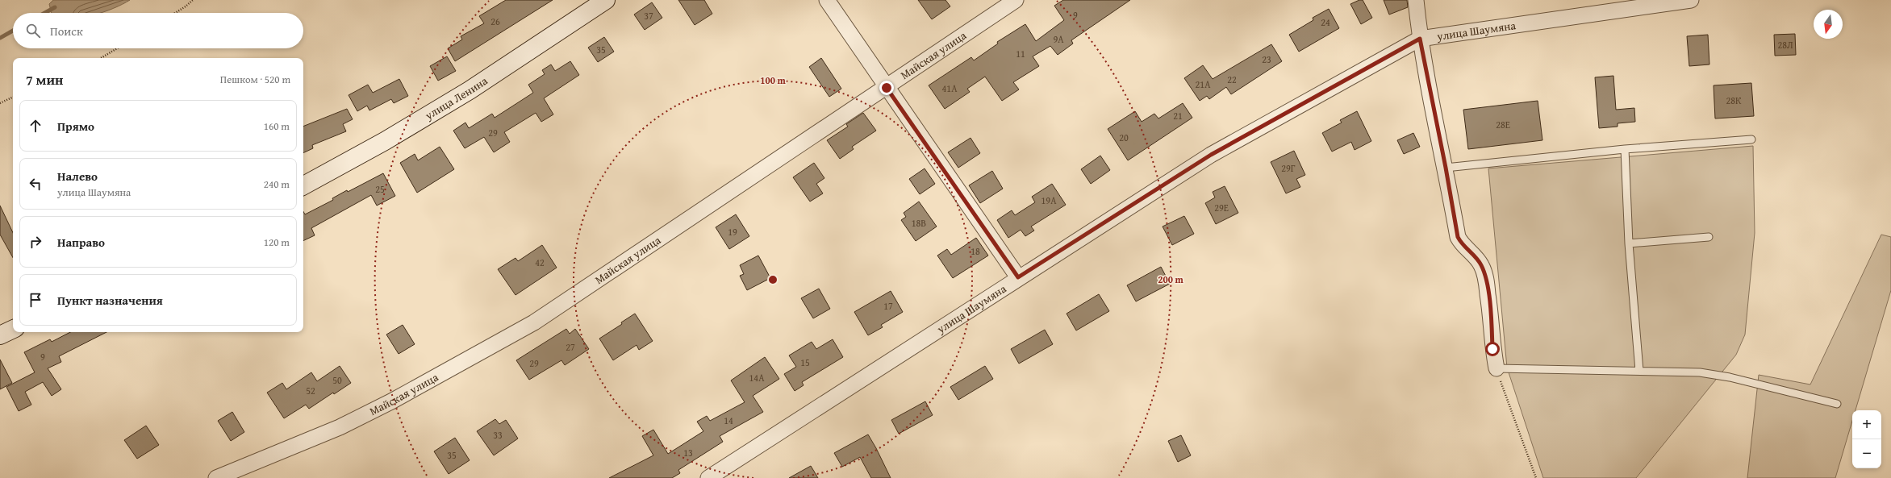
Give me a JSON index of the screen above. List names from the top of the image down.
{
  "streets": {
    "street": ["улица Шаумяна", "Майская улица", "улица Ленина"]
  },
  "house_numbers": [
    "9",
    "37",
    "26",
    "24",
    "9А",
    "28Л",
    "35",
    "11",
    "23",
    "22",
    "21А",
    "41А",
    "28К",
    "21",
    "28Е",
    "29",
    "20",
    "29Г",
    "25",
    "19А",
    "29Е",
    "18В",
    "19",
    "18",
    "42",
    "17",
    "27",
    "9",
    "15",
    "29",
    "14А",
    "50",
    "52",
    "14",
    "33",
    "13",
    "35"
  ],
  "north": "bottom",
  "page": {
    "search": "Поиск",
    "heading": ["7 мин", "Пешком · 520 m"],
    "list": [
      ["Прямо", "160 m"],
      ["Налево", "улица Шаумяна", "240 m"],
      ["Направо", "120 m"],
      "Пункт назначения"
    ],
    "map_buttons": ["+", "−"]
  },
  "rings": ["100 m", "200 m"]
}
